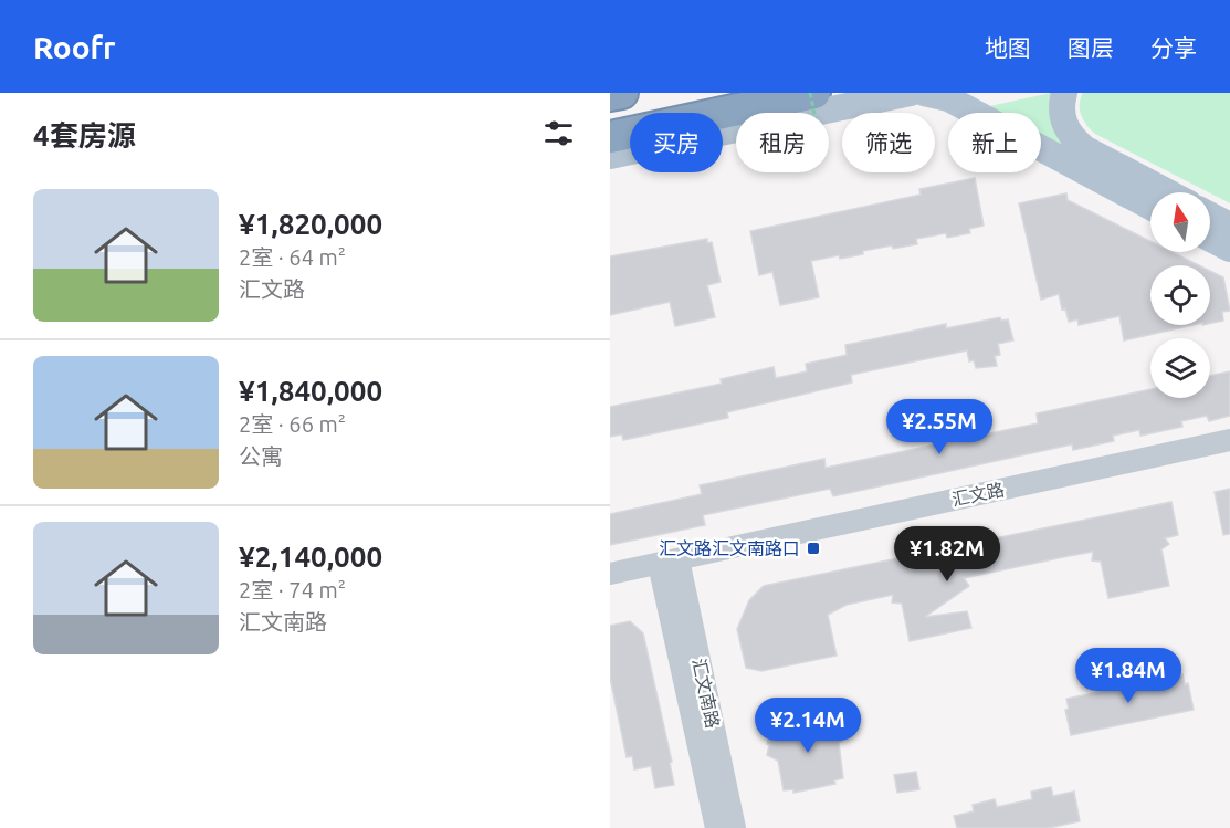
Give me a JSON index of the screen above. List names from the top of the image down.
{
  "streets": {
    "street": ["汇文路", "汇文南路"]
  },
  "crossings": [
    ["汇文路", "汇文南路"]
  ],
  "places": {
    "transit": ["汇文路汇文南路口"]
  },
  "north": "top",
  "page": {
    "header": "Roofr",
    "nav": ["地图", "图层", "分享"],
    "heading": "4套房源",
    "chip": [
      "买房",
      "租房",
      "筛选",
      "新上"
    ],
    "list": [
      {
        "name": "¥1,820,000",
        "note": "2室 · 64 m² · 汇文路"
      },
      {
        "name": "¥1,840,000",
        "note": "2室 · 66 m² · 公寓"
      },
      {
        "name": "¥2,140,000",
        "note": "2室 · 74 m² · 汇文南路"
      }
    ],
    "price": [
      "¥2.55M",
      "¥1.82M",
      "¥1.84M",
      "¥2.14M"
    ]
  }
}
